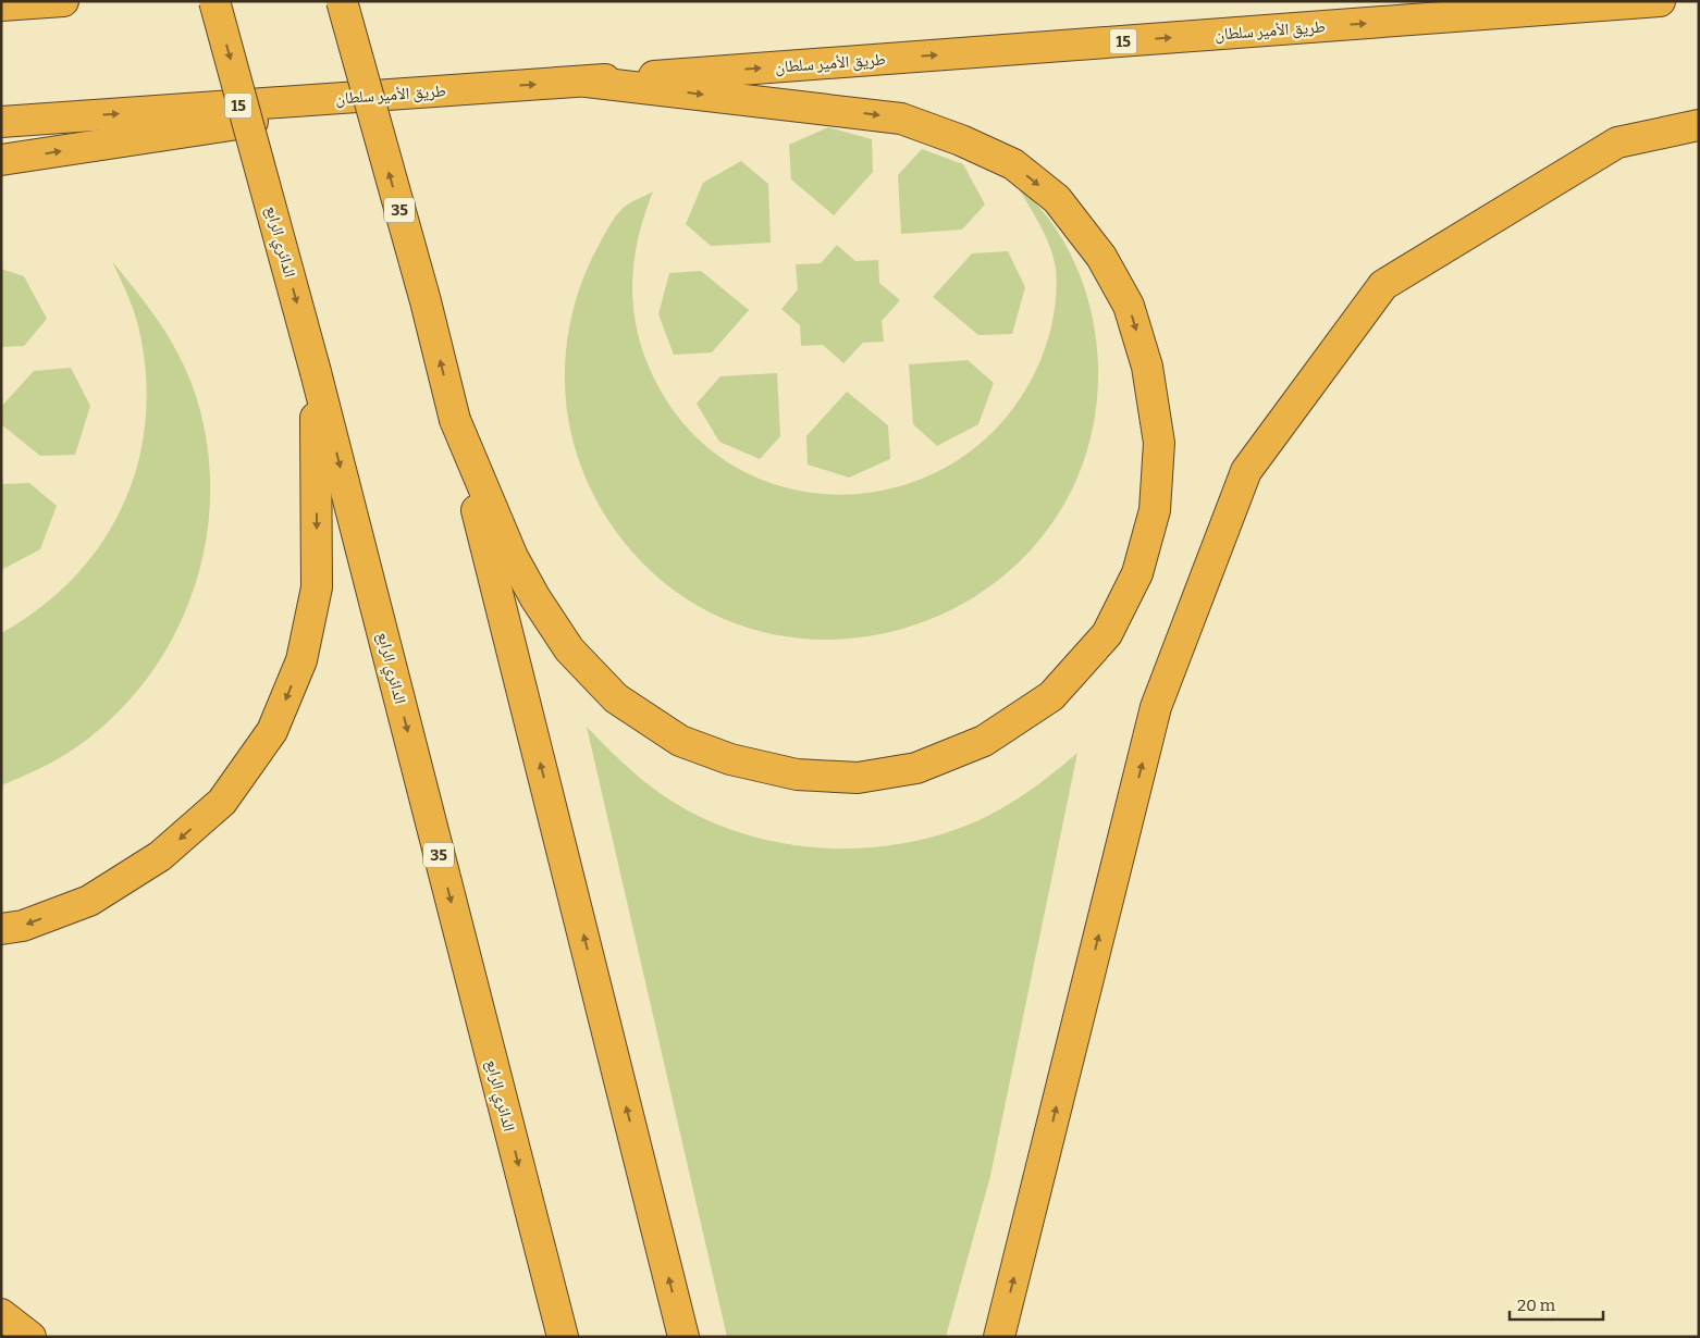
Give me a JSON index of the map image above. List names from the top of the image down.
{
  "streets": {
    "highway": [
      "طريق الأمير سلطان",
      "15",
      "35",
      "الدائري الرابع"
    ]
  },
  "scale_bar": "20 m"
}
